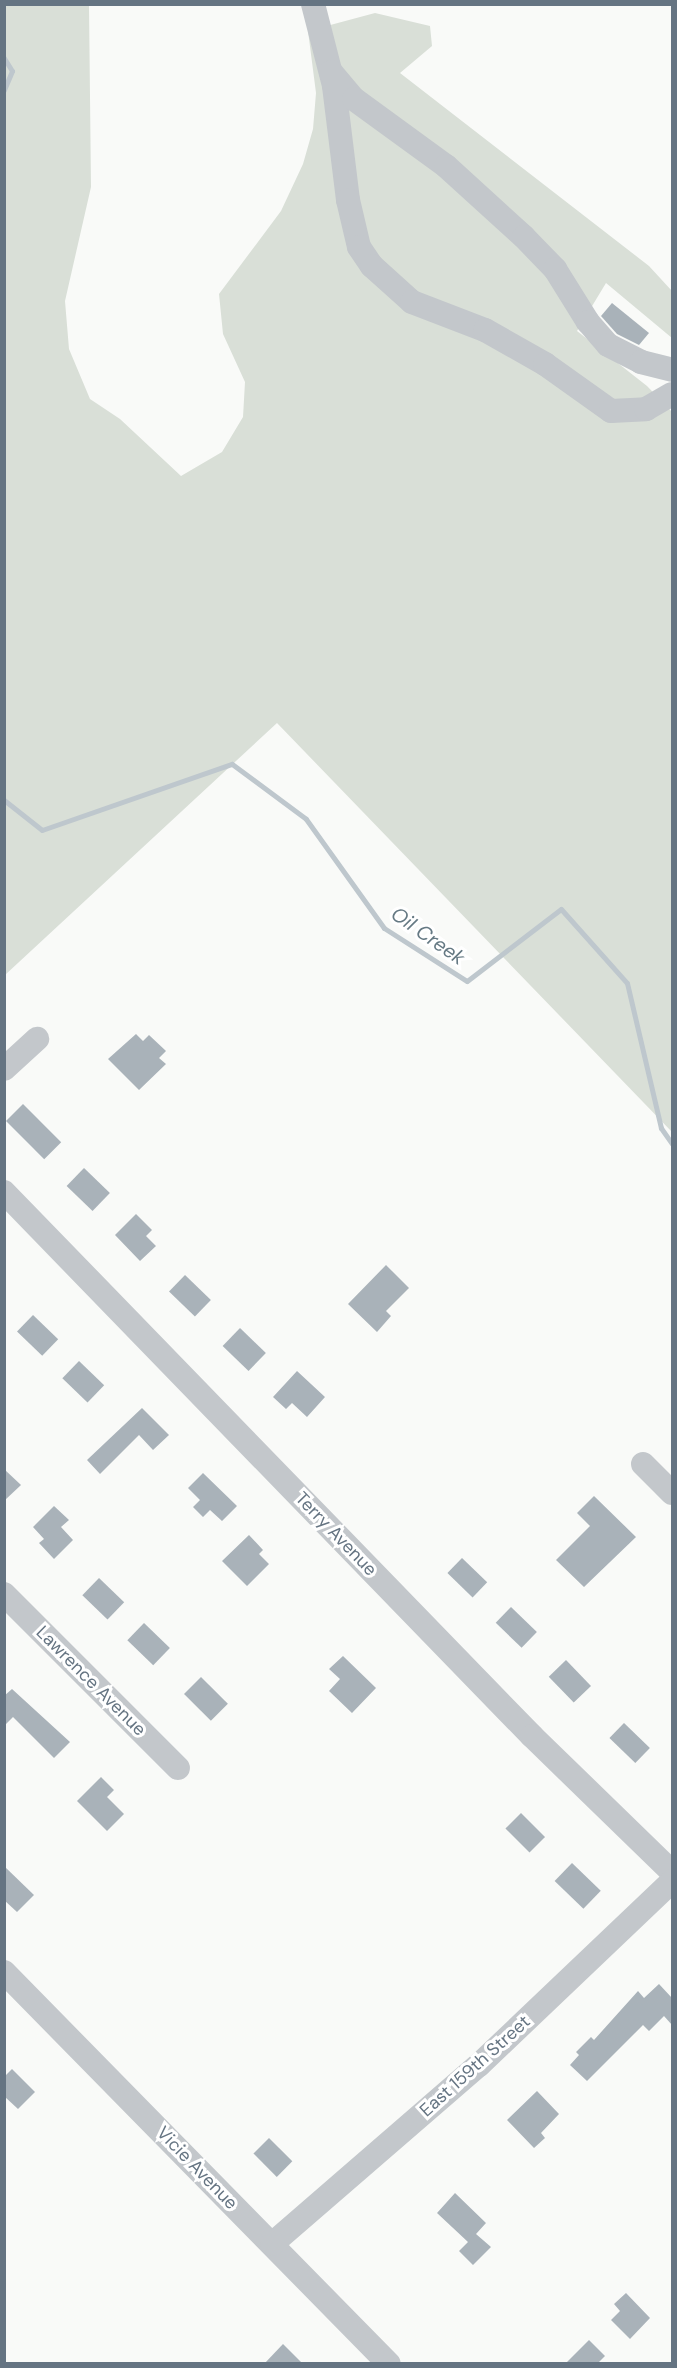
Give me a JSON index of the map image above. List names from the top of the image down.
{
  "streets": {
    "street": [
      "Terry Avenue",
      "Lawrence Avenue",
      "East 159th Street",
      "Vicie Avenue"
    ]
  },
  "crossings": [
    ["East 159th Street", "Vicie Avenue"]
  ],
  "water": ["Oil Creek"]
}
